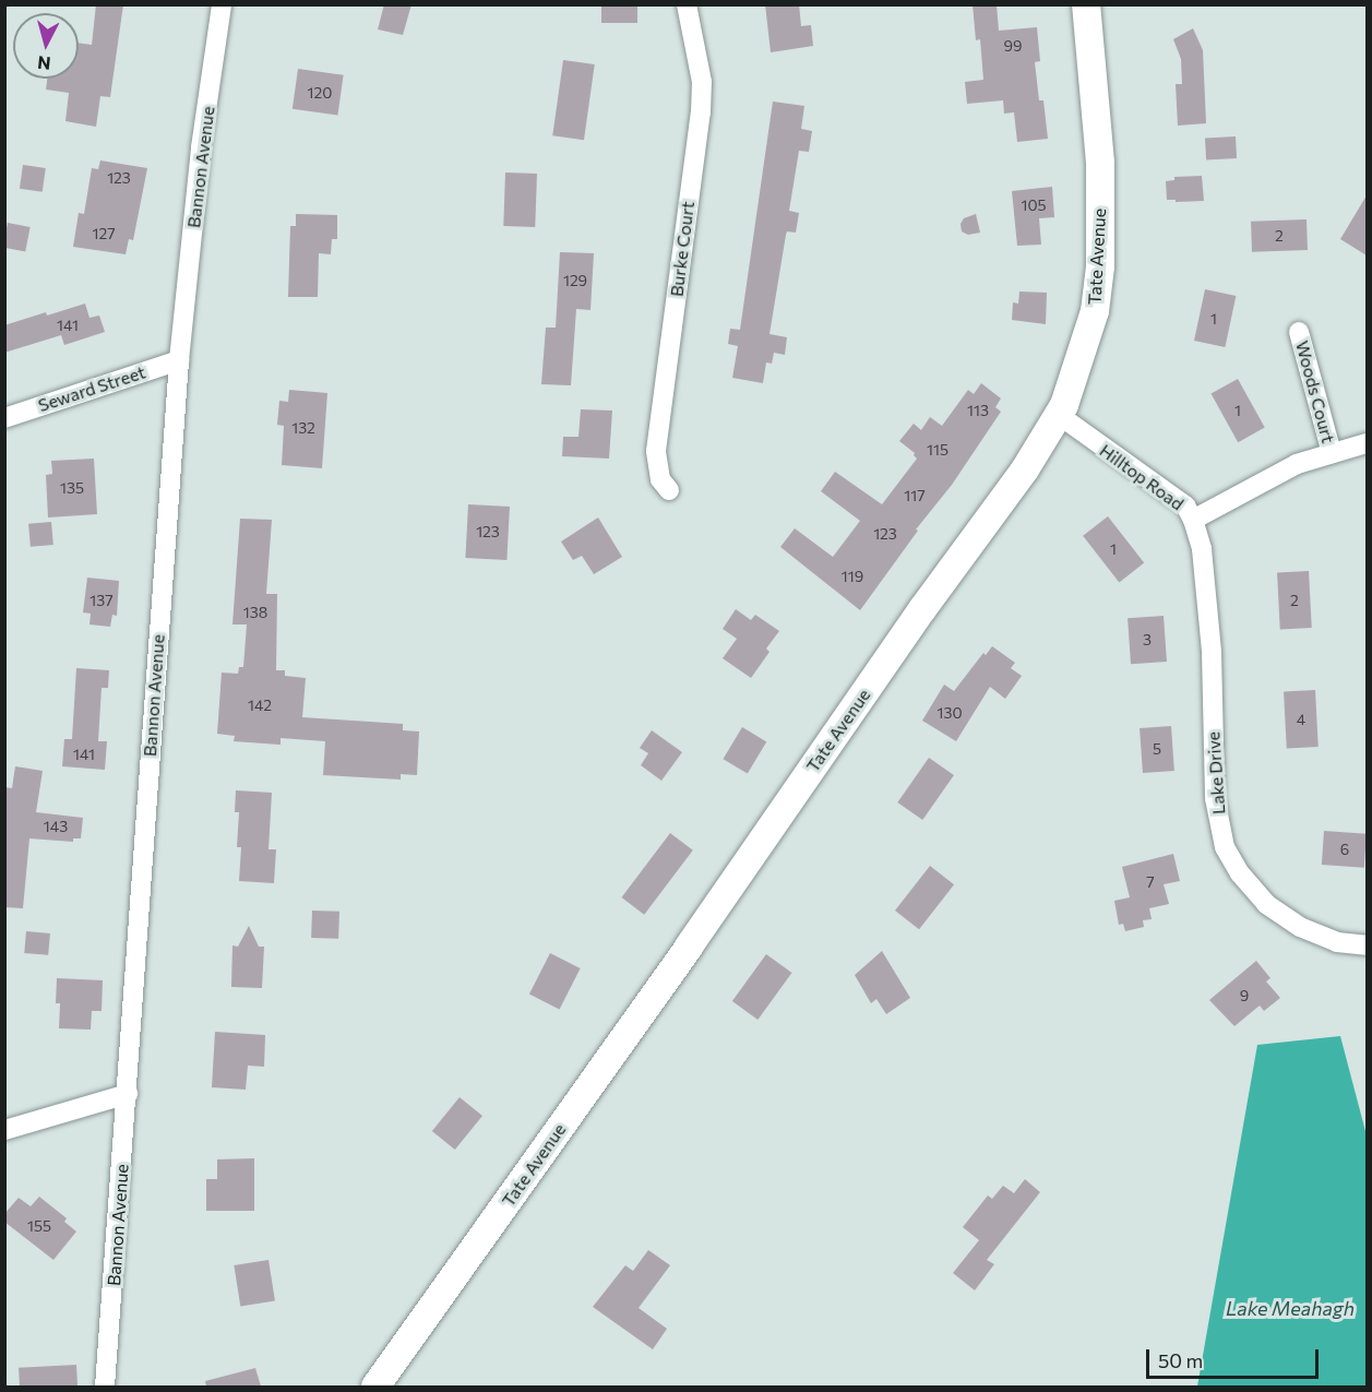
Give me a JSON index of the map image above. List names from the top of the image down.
{
  "streets": {
    "street": [
      "Bannon Avenue",
      "Burke Court",
      "Tate Avenue",
      "Seward Street",
      "Woods Court",
      "Hilltop Road",
      "Lake Drive"
    ]
  },
  "crossings": [
    ["Bannon Avenue", "Seward Street"],
    ["Tate Avenue", "Hilltop Road"],
    ["Woods Court", "Hilltop Road"],
    ["Hilltop Road", "Lake Drive"]
  ],
  "water": ["Lake Meahagh"],
  "house_numbers": [
    "99",
    "120",
    "123",
    "105",
    "127",
    "2",
    "129",
    "1",
    "141",
    "113",
    "1",
    "132",
    "115",
    "135",
    "117",
    "123",
    "123",
    "1",
    "119",
    "137",
    "2",
    "138",
    "3",
    "142",
    "130",
    "4",
    "5",
    "141",
    "143",
    "6",
    "7",
    "9",
    "155"
  ],
  "scale_bar": "50 m",
  "north": "bottom"
}
